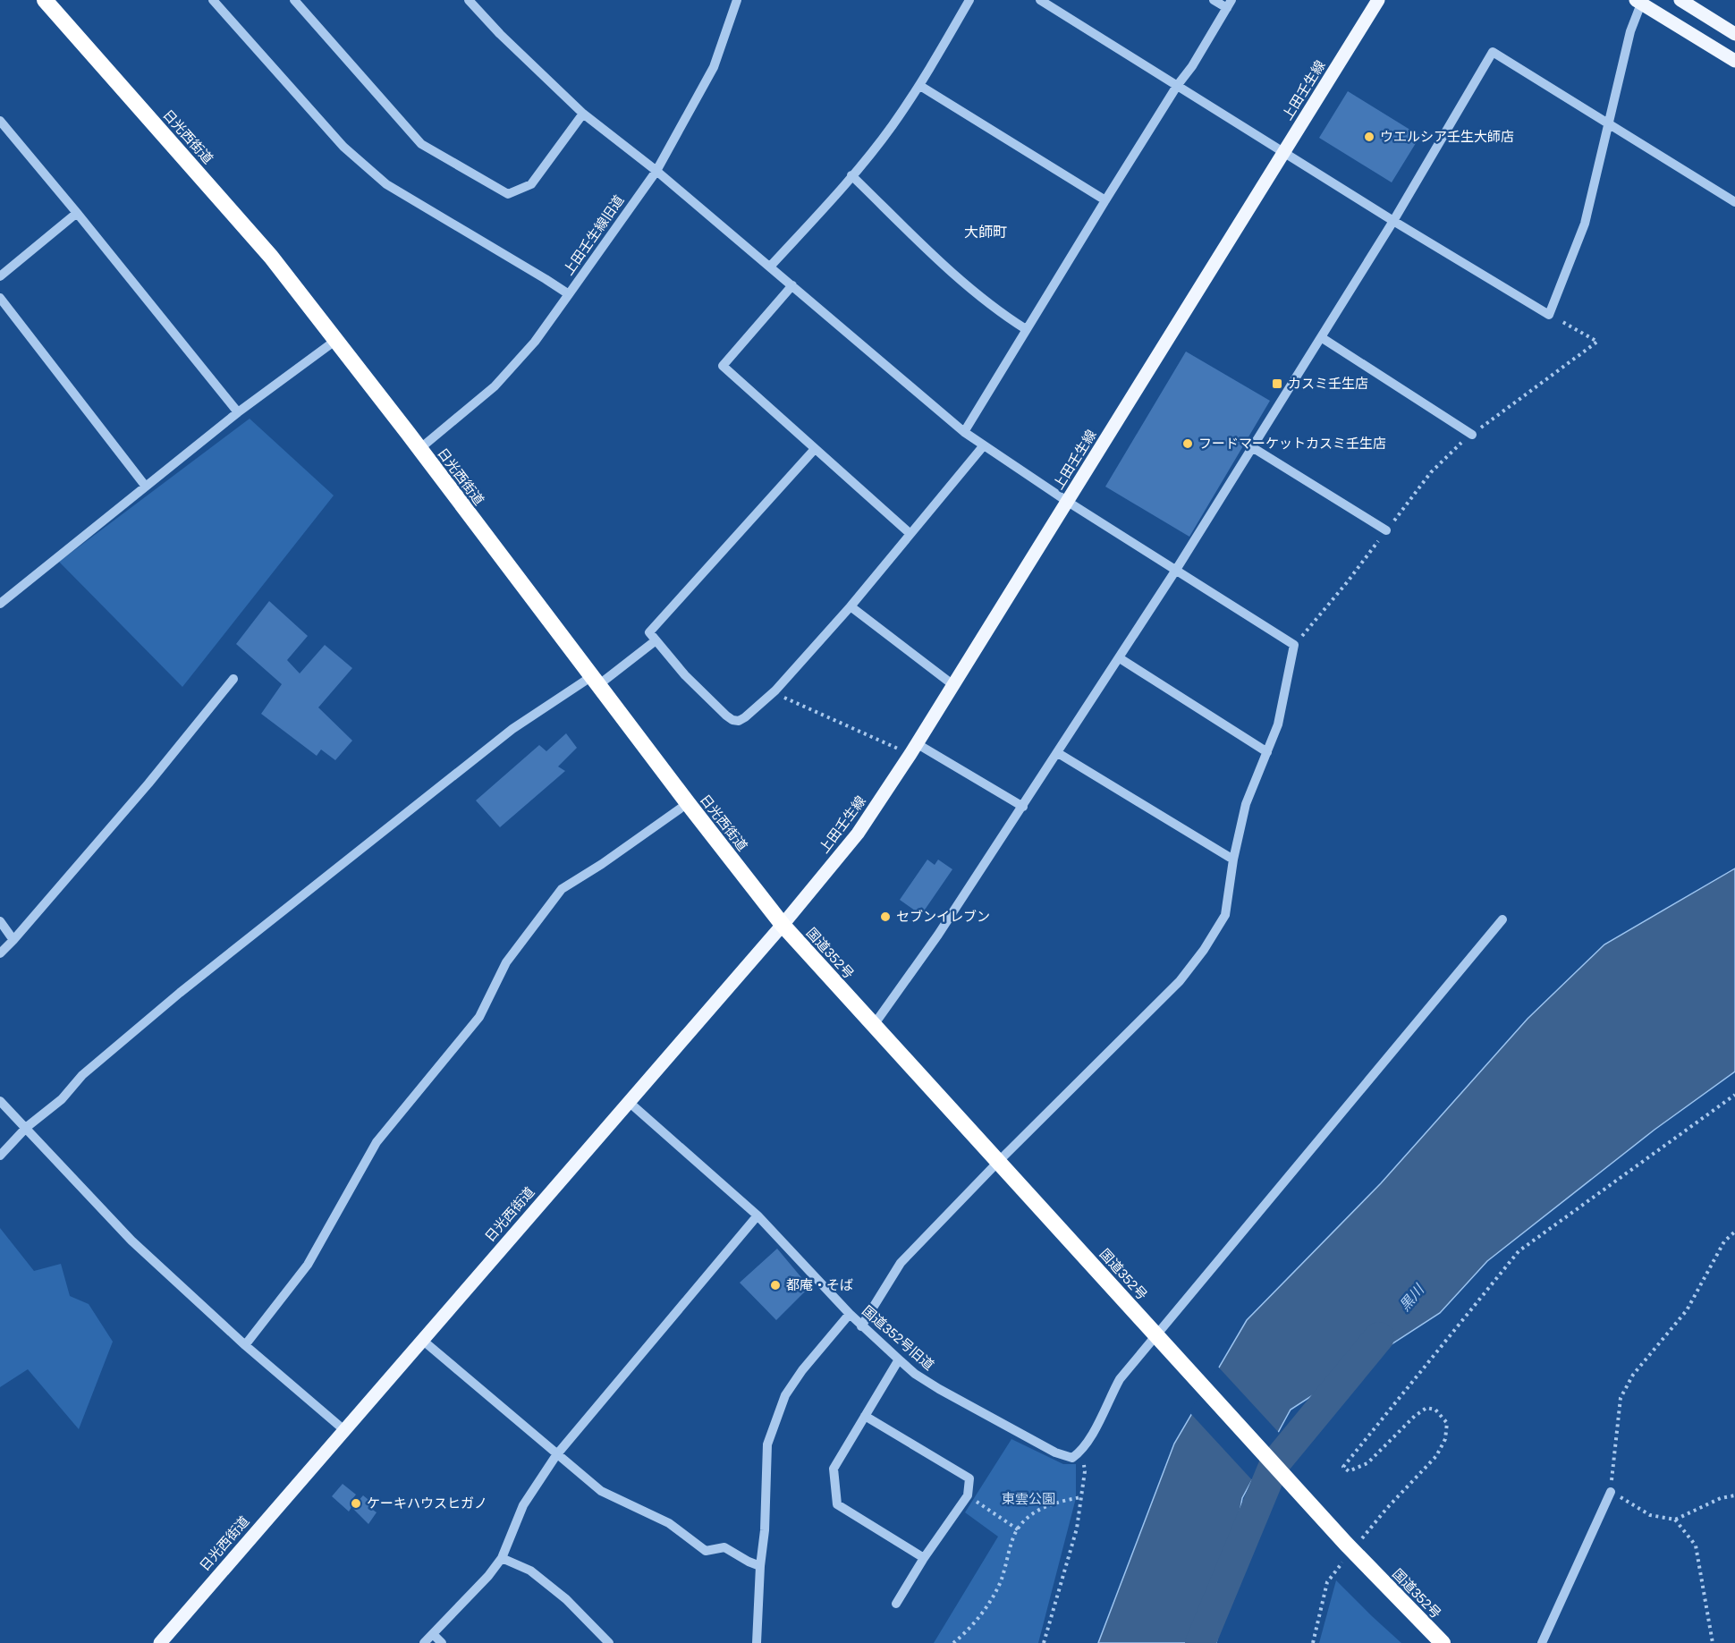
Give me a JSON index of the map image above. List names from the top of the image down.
{
  "streets": {
    "highway": ["日光西街道", "国道352号"],
    "main road": ["上田壬生線"],
    "street": ["上田壬生線旧道", "国道352号旧道"]
  },
  "crossings": [
    ["上田壬生線", "日光西街道"],
    ["上田壬生線", "国道352号"],
    ["日光西街道", "上田壬生線旧道"],
    ["日光西街道", "国道352号"],
    ["日光西街道", "国道352号旧道"]
  ],
  "districts": ["大師町"],
  "water": ["黒川"],
  "parks": ["東雲公園"],
  "places": {
    "other": [
      "ウエルシア壬生大師店",
      "フードマーケットカスミ壬生店",
      "セブンイレブン",
      "都庵・そば",
      "ケーキハウスヒガノ"
    ],
    "transit": ["カスミ壬生店"]
  }
}
